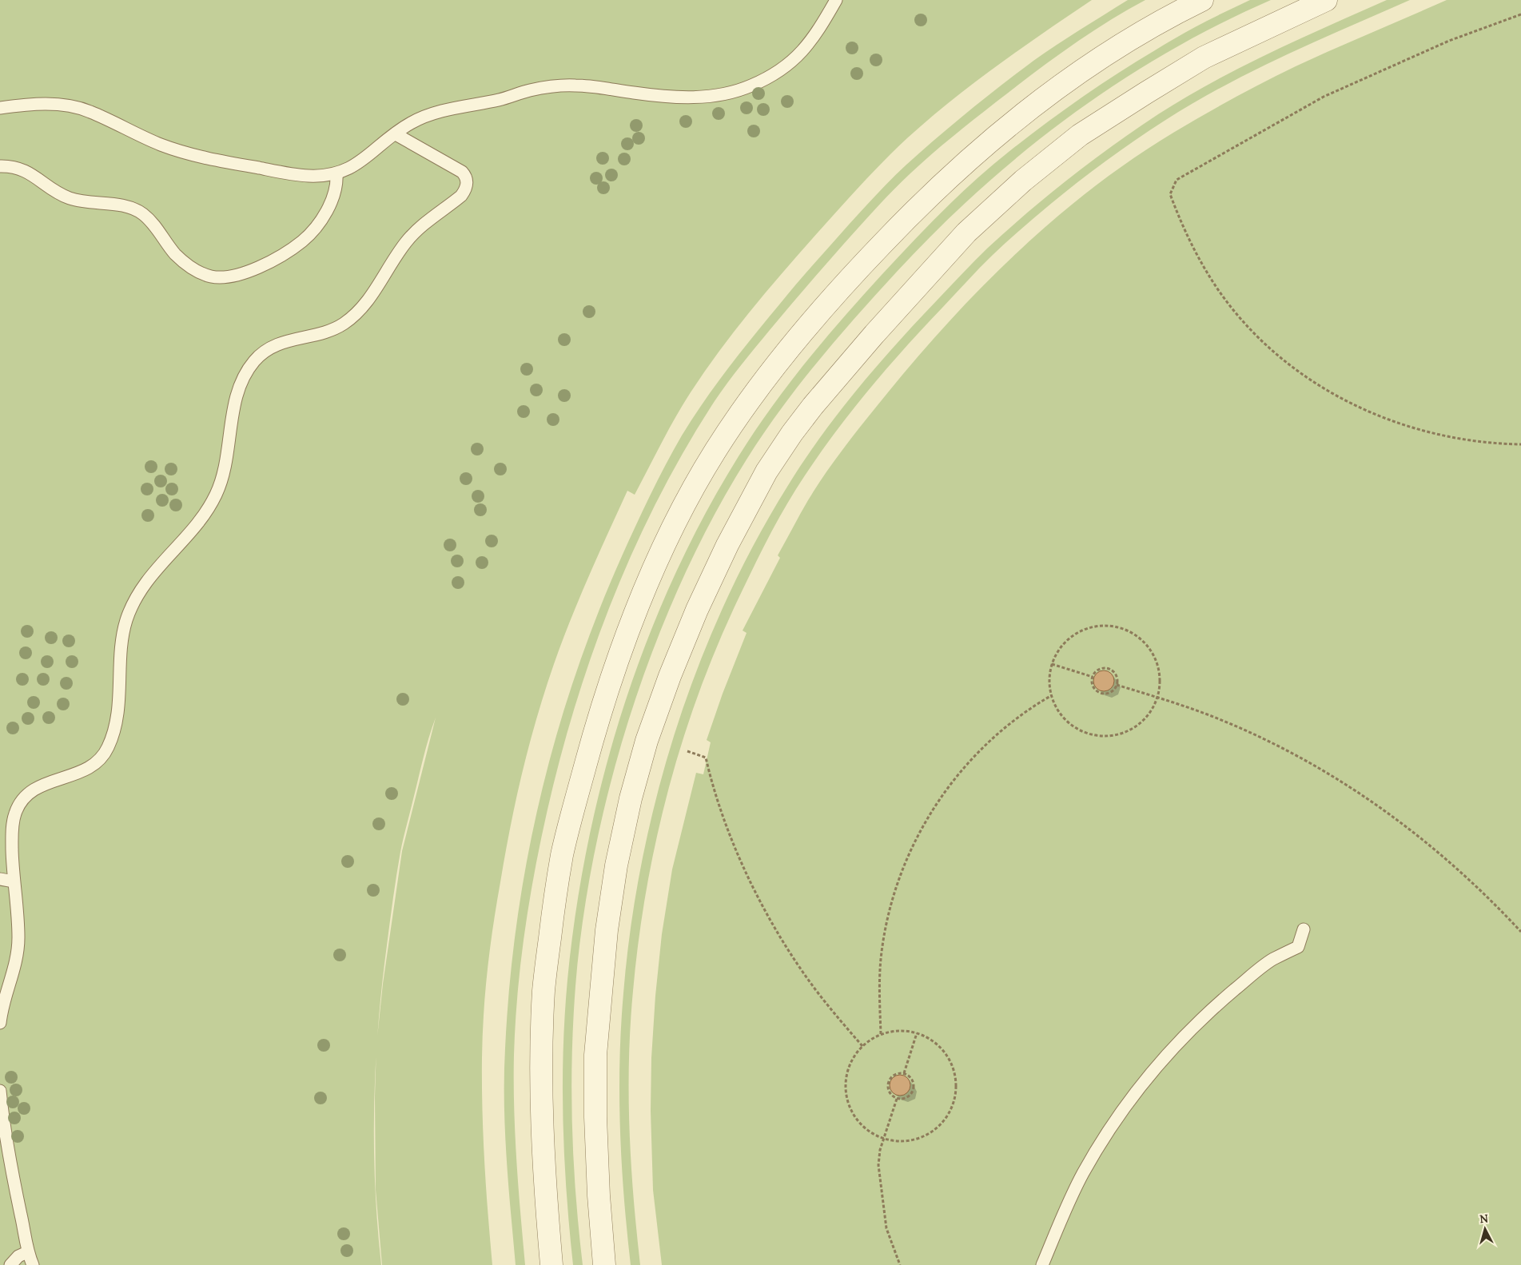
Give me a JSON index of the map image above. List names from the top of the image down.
{
  "north": "top"
}
